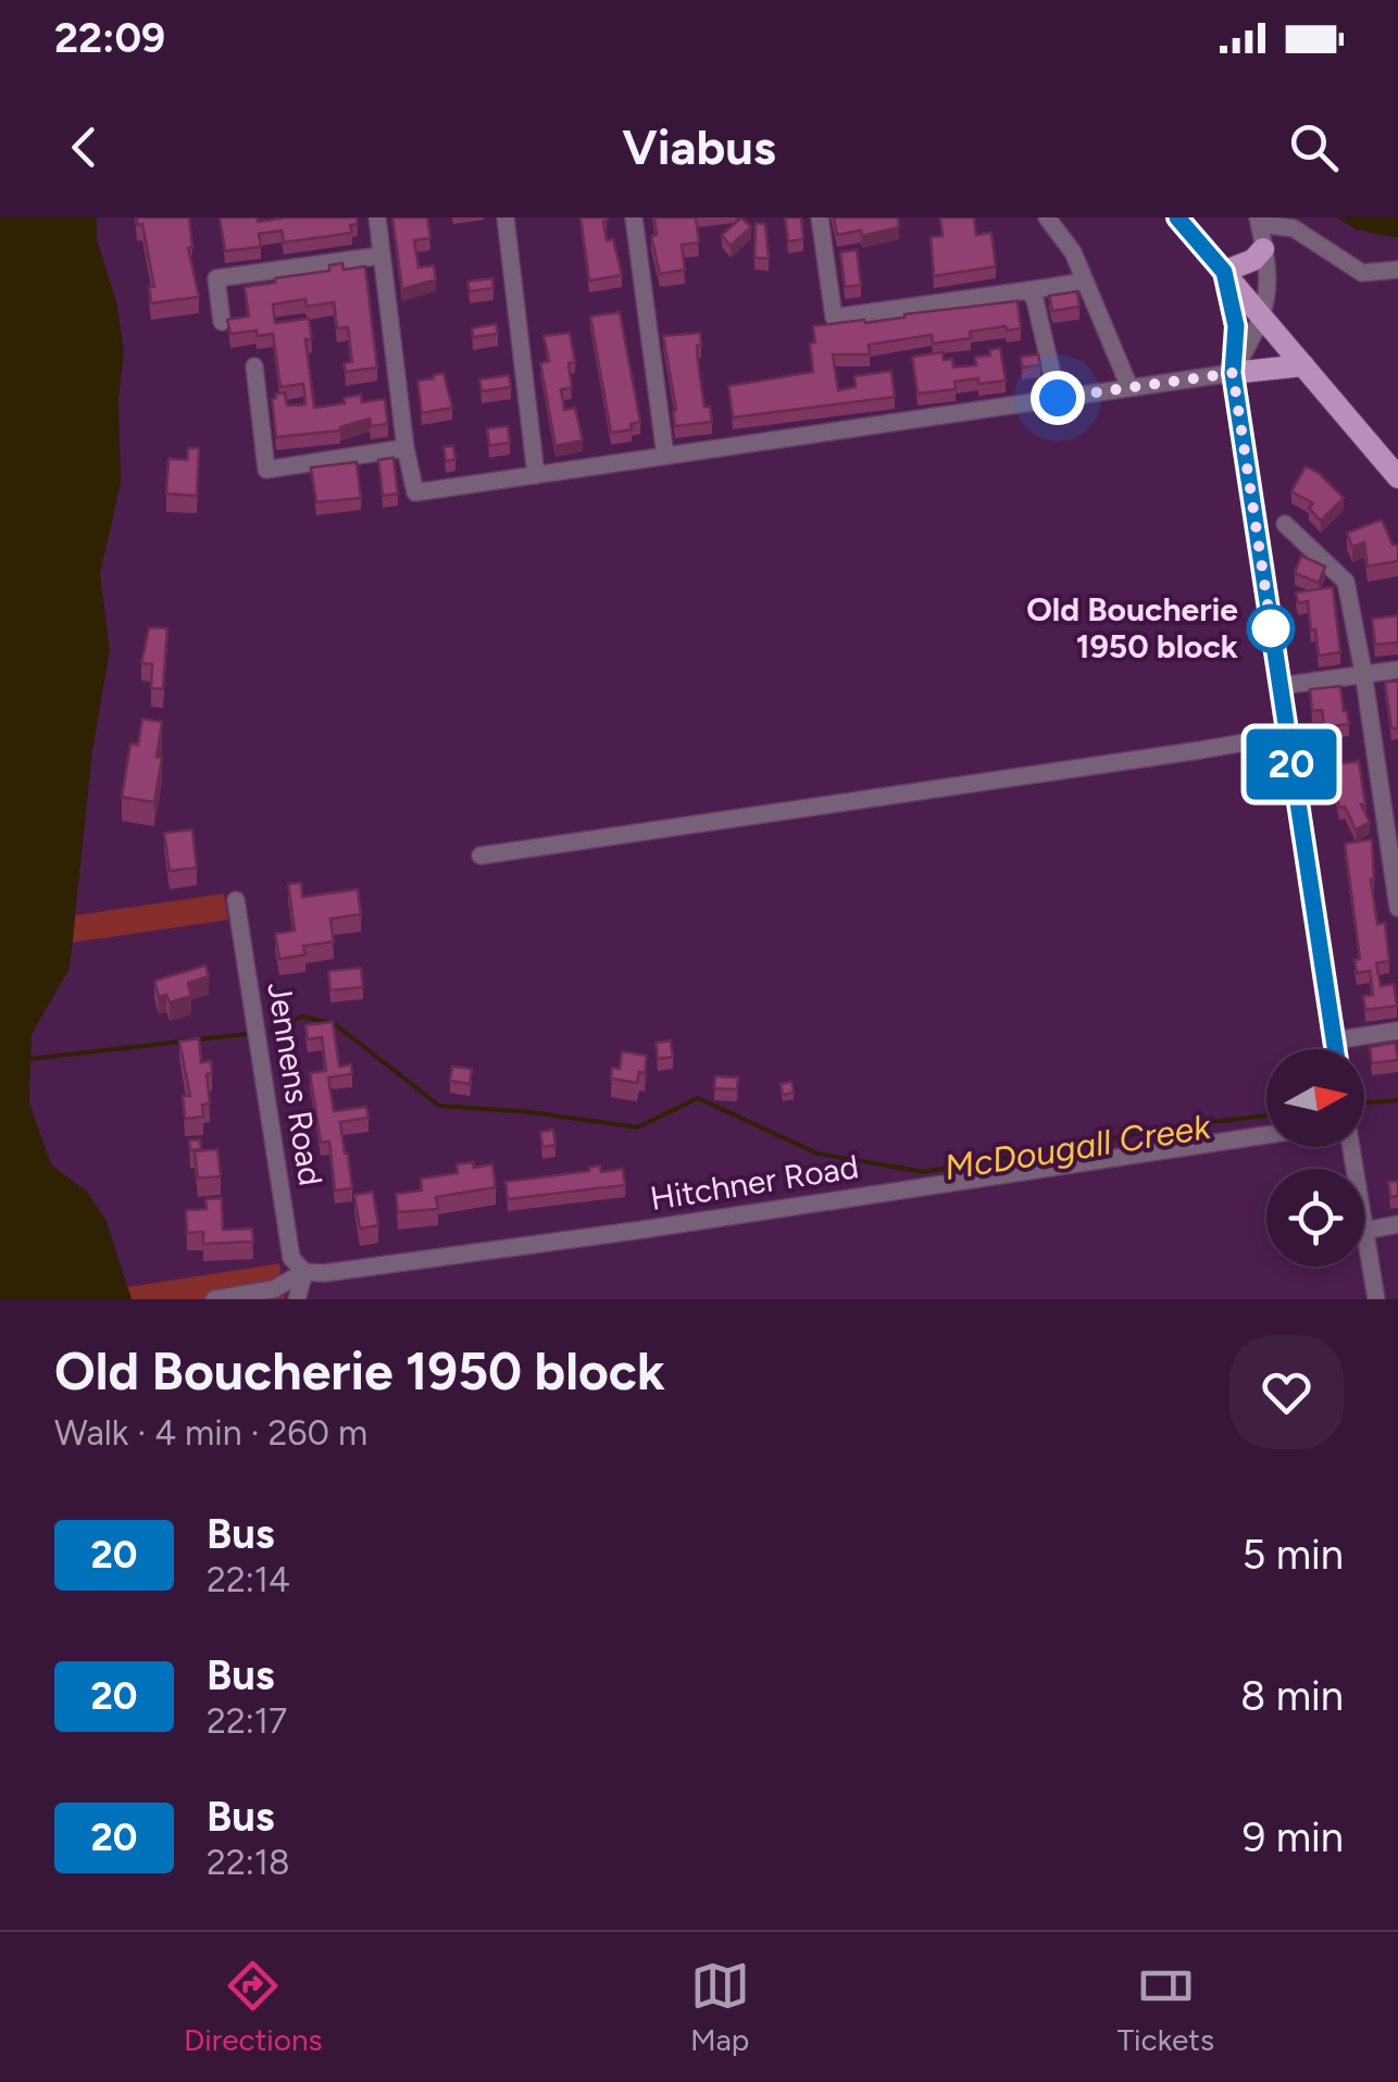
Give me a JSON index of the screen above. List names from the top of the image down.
{
  "streets": {
    "street": ["Jennens Road", "Hitchner Road"]
  },
  "crossings": [
    ["Jennens Road", "Hitchner Road"]
  ],
  "water": ["McDougall Creek"],
  "places": ["Old Boucherie 1950 block"],
  "lines": ["bus line 20"],
  "north": "right",
  "page": {
    "status": "22:09",
    "header": "Viabus",
    "on_map": "20",
    "heading": ["Old Boucherie 1950 block", "Walk · 4 min · 260 m"],
    "list": [
      {
        "mark": "20",
        "name": "Bus",
        "note": "22:14",
        "value": "5 min"
      },
      {
        "mark": "20",
        "name": "Bus",
        "note": "22:17",
        "value": "8 min"
      },
      {
        "mark": "20",
        "name": "Bus",
        "note": "22:18",
        "value": "9 min"
      }
    ],
    "tabs": ["Directions", "Map", "Tickets"]
  }
}
